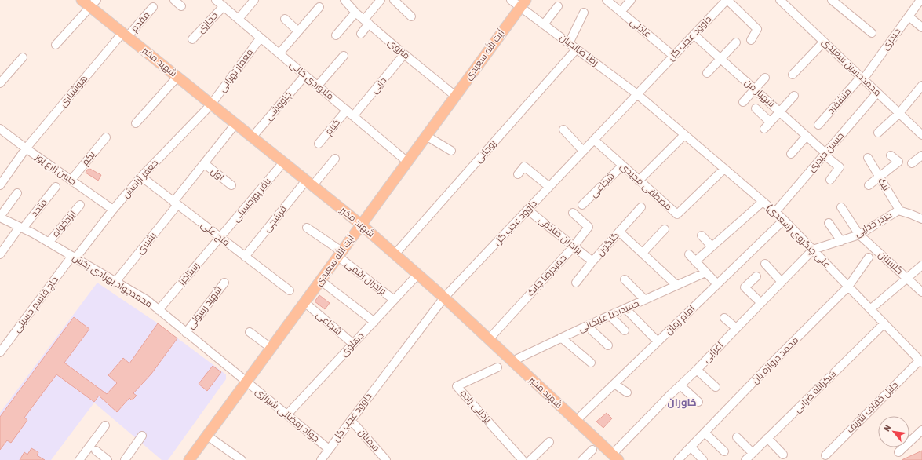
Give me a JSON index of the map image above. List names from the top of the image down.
{
  "streets": {
    "main road": ["آیت الله سعیدی", "شهید مخبر"],
    "street": [
      "مقدم",
      "حجازی",
      "عادلی",
      "داوود عجب گل",
      "حیدری",
      "منزوی",
      "رضا صالحیان",
      "محمدحسین سعیدی",
      "معمار تهرانی",
      "ملاوردی خانی",
      "دایی",
      "هوشیاری",
      "شهباز من",
      "منشفرد",
      "چاووشی",
      "خیام",
      "روحانی",
      "حسین حیدری",
      "یکم",
      "حسن زارع پور",
      "اول",
      "جعفر آرامش",
      "نیک",
      "شجاعی",
      "مصطفی مجیدی",
      "باقر پورحسینی",
      "متحد",
      "فرشچی",
      "ایزدخواه",
      "حیدر خدایی",
      "فتح علی",
      "برادران صادقی",
      "علی چنگروی (سعدی)",
      "بشیری",
      "گلگون",
      "گلستان",
      "رستاخیز",
      "حمیدرضا چابک",
      "برادران رقمی",
      "محمدجواد بهزادی بخش",
      "حاج قاسم حسینی",
      "شهید رسولی",
      "حمیدرضا علیخانی",
      "امام زمان",
      "دهلوی",
      "اعرابی",
      "محمد دروازه بان",
      "شکرالله ضرابی",
      "یزدانی زاده",
      "جلیل خفاف شریف",
      "جواد رمضانی شیرازی",
      "سمنان"
    ]
  },
  "crossings": [
    ["مقدم", "شهید مخبر"],
    ["مقدم", "هوشیاری"],
    ["حجازی", "ملاوردی خانی"],
    ["عادلی", "داوود عجب گل"],
    ["داوود عجب گل", "رضا صالحیان"],
    ["داوود عجب گل", "شهید مخبر"],
    ["داوود عجب گل", "شهباز من"],
    ["داوود عجب گل", "مصطفی مجیدی"],
    ["داوود عجب گل", "برادران صادقی"],
    ["داوود عجب گل", "علی چنگروی (سعدی)"],
    ["داوود عجب گل", "جواد رمضانی شیرازی"],
    ["داوود عجب گل", "سمنان"],
    ["حیدری", "محمدحسین سعیدی"],
    ["حیدری", "منشفرد"],
    ["منزوی", "آیت الله سعیدی"],
    ["منزوی", "دایی"],
    ["رضا صالحیان", "آیت الله سعیدی"],
    ["رضا صالحیان", "روحانی"],
    ["رضا صالحیان", "علی چنگروی (سعدی)"],
    ["آیت الله سعیدی", "شهید مخبر"],
    ["آیت الله سعیدی", "ملاوردی خانی"],
    ["آیت الله سعیدی", "شجاعی"],
    ["آیت الله سعیدی", "برادران رقمی"],
    ["آیت الله سعیدی", "محمدجواد بهزادی بخش"],
    ["آیت الله سعیدی", "جواد رمضانی شیرازی"],
    ["شهید مخبر", "معمار تهرانی"],
    ["شهید مخبر", "هوشیاری"],
    ["شهید مخبر", "چاووشی"],
    ["شهید مخبر", "روحانی"],
    ["شهید مخبر", "جعفر آرامش"],
    ["شهید مخبر", "باقر پورحسینی"],
    ["شهید مخبر", "فرشچی"],
    ["شهید مخبر", "بشیری"],
    ["شهید مخبر", "حمیدرضا چابک"],
    ["شهید مخبر", "حمیدرضا علیخانی"],
    ["شهید مخبر", "امام زمان"],
    ["شهید مخبر", "دهلوی"],
    ["شهید مخبر", "اعرابی"],
    ["محمدحسین سعیدی", "منشفرد"],
    ["محمدحسین سعیدی", "حسین حیدری"],
    ["معمار تهرانی", "ملاوردی خانی"],
    ["معمار تهرانی", "جعفر آرامش"],
    ["ملاوردی خانی", "دایی"],
    ["ملاوردی خانی", "چاووشی"],
    ["ملاوردی خانی", "خیام"],
    ["هوشیاری", "حسن زارع پور"],
    ["شهباز من", "حسین حیدری"],
    ["حسین حیدری", "علی چنگروی (سعدی)"],
    ["یکم", "حسن زارع پور"],
    ["حسن زارع پور", "جعفر آرامش"],
    ["اول", "بشیری"],
    ["جعفر آرامش", "فتح علی"],
    ["جعفر آرامش", "محمدجواد بهزادی بخش"],
    ["جعفر آرامش", "حاج قاسم حسینی"],
    ["نیک", "حیدر خدایی"],
    ["شجاعی", "مصطفی مجیدی"],
    ["شجاعی", "دهلوی"],
    ["مصطفی مجیدی", "علی چنگروی (سعدی)"],
    ["باقر پورحسینی", "فتح علی"],
    ["باقر پورحسینی", "رستاخیز"],
    ["متحد", "محمدجواد بهزادی بخش"],
    ["فرشچی", "فتح علی"],
    ["ایزدخواه", "محمدجواد بهزادی بخش"],
    ["حیدر خدایی", "علی چنگروی (سعدی)"],
    ["حیدر خدایی", "گلستان"],
    ["حیدر خدایی", "اعرابی"],
    ["فتح علی", "بشیری"],
    ["فتح علی", "رستاخیز"],
    ["برادران صادقی", "گلگون"],
    ["برادران صادقی", "حمیدرضا چابک"],
    ["علی چنگروی (سعدی)", "امام زمان"],
    ["علی چنگروی (سعدی)", "اعرابی"],
    ["علی چنگروی (سعدی)", "محمد دروازه بان"],
    ["علی چنگروی (سعدی)", "شکرالله ضرابی"],
    ["علی چنگروی (سعدی)", "جلیل خفاف شریف"],
    ["بشیری", "محمدجواد بهزادی بخش"],
    ["رستاخیز", "محمدجواد بهزادی بخش"],
    ["برادران رقمی", "دهلوی"],
    ["محمدجواد بهزادی بخش", "حاج قاسم حسینی"],
    ["محمدجواد بهزادی بخش", "شهید رسولی"],
    ["محمدجواد بهزادی بخش", "جواد رمضانی شیرازی"],
    ["دهلوی", "جواد رمضانی شیرازی"]
  ],
  "districts": ["خاوران"],
  "north": "top left"
}
